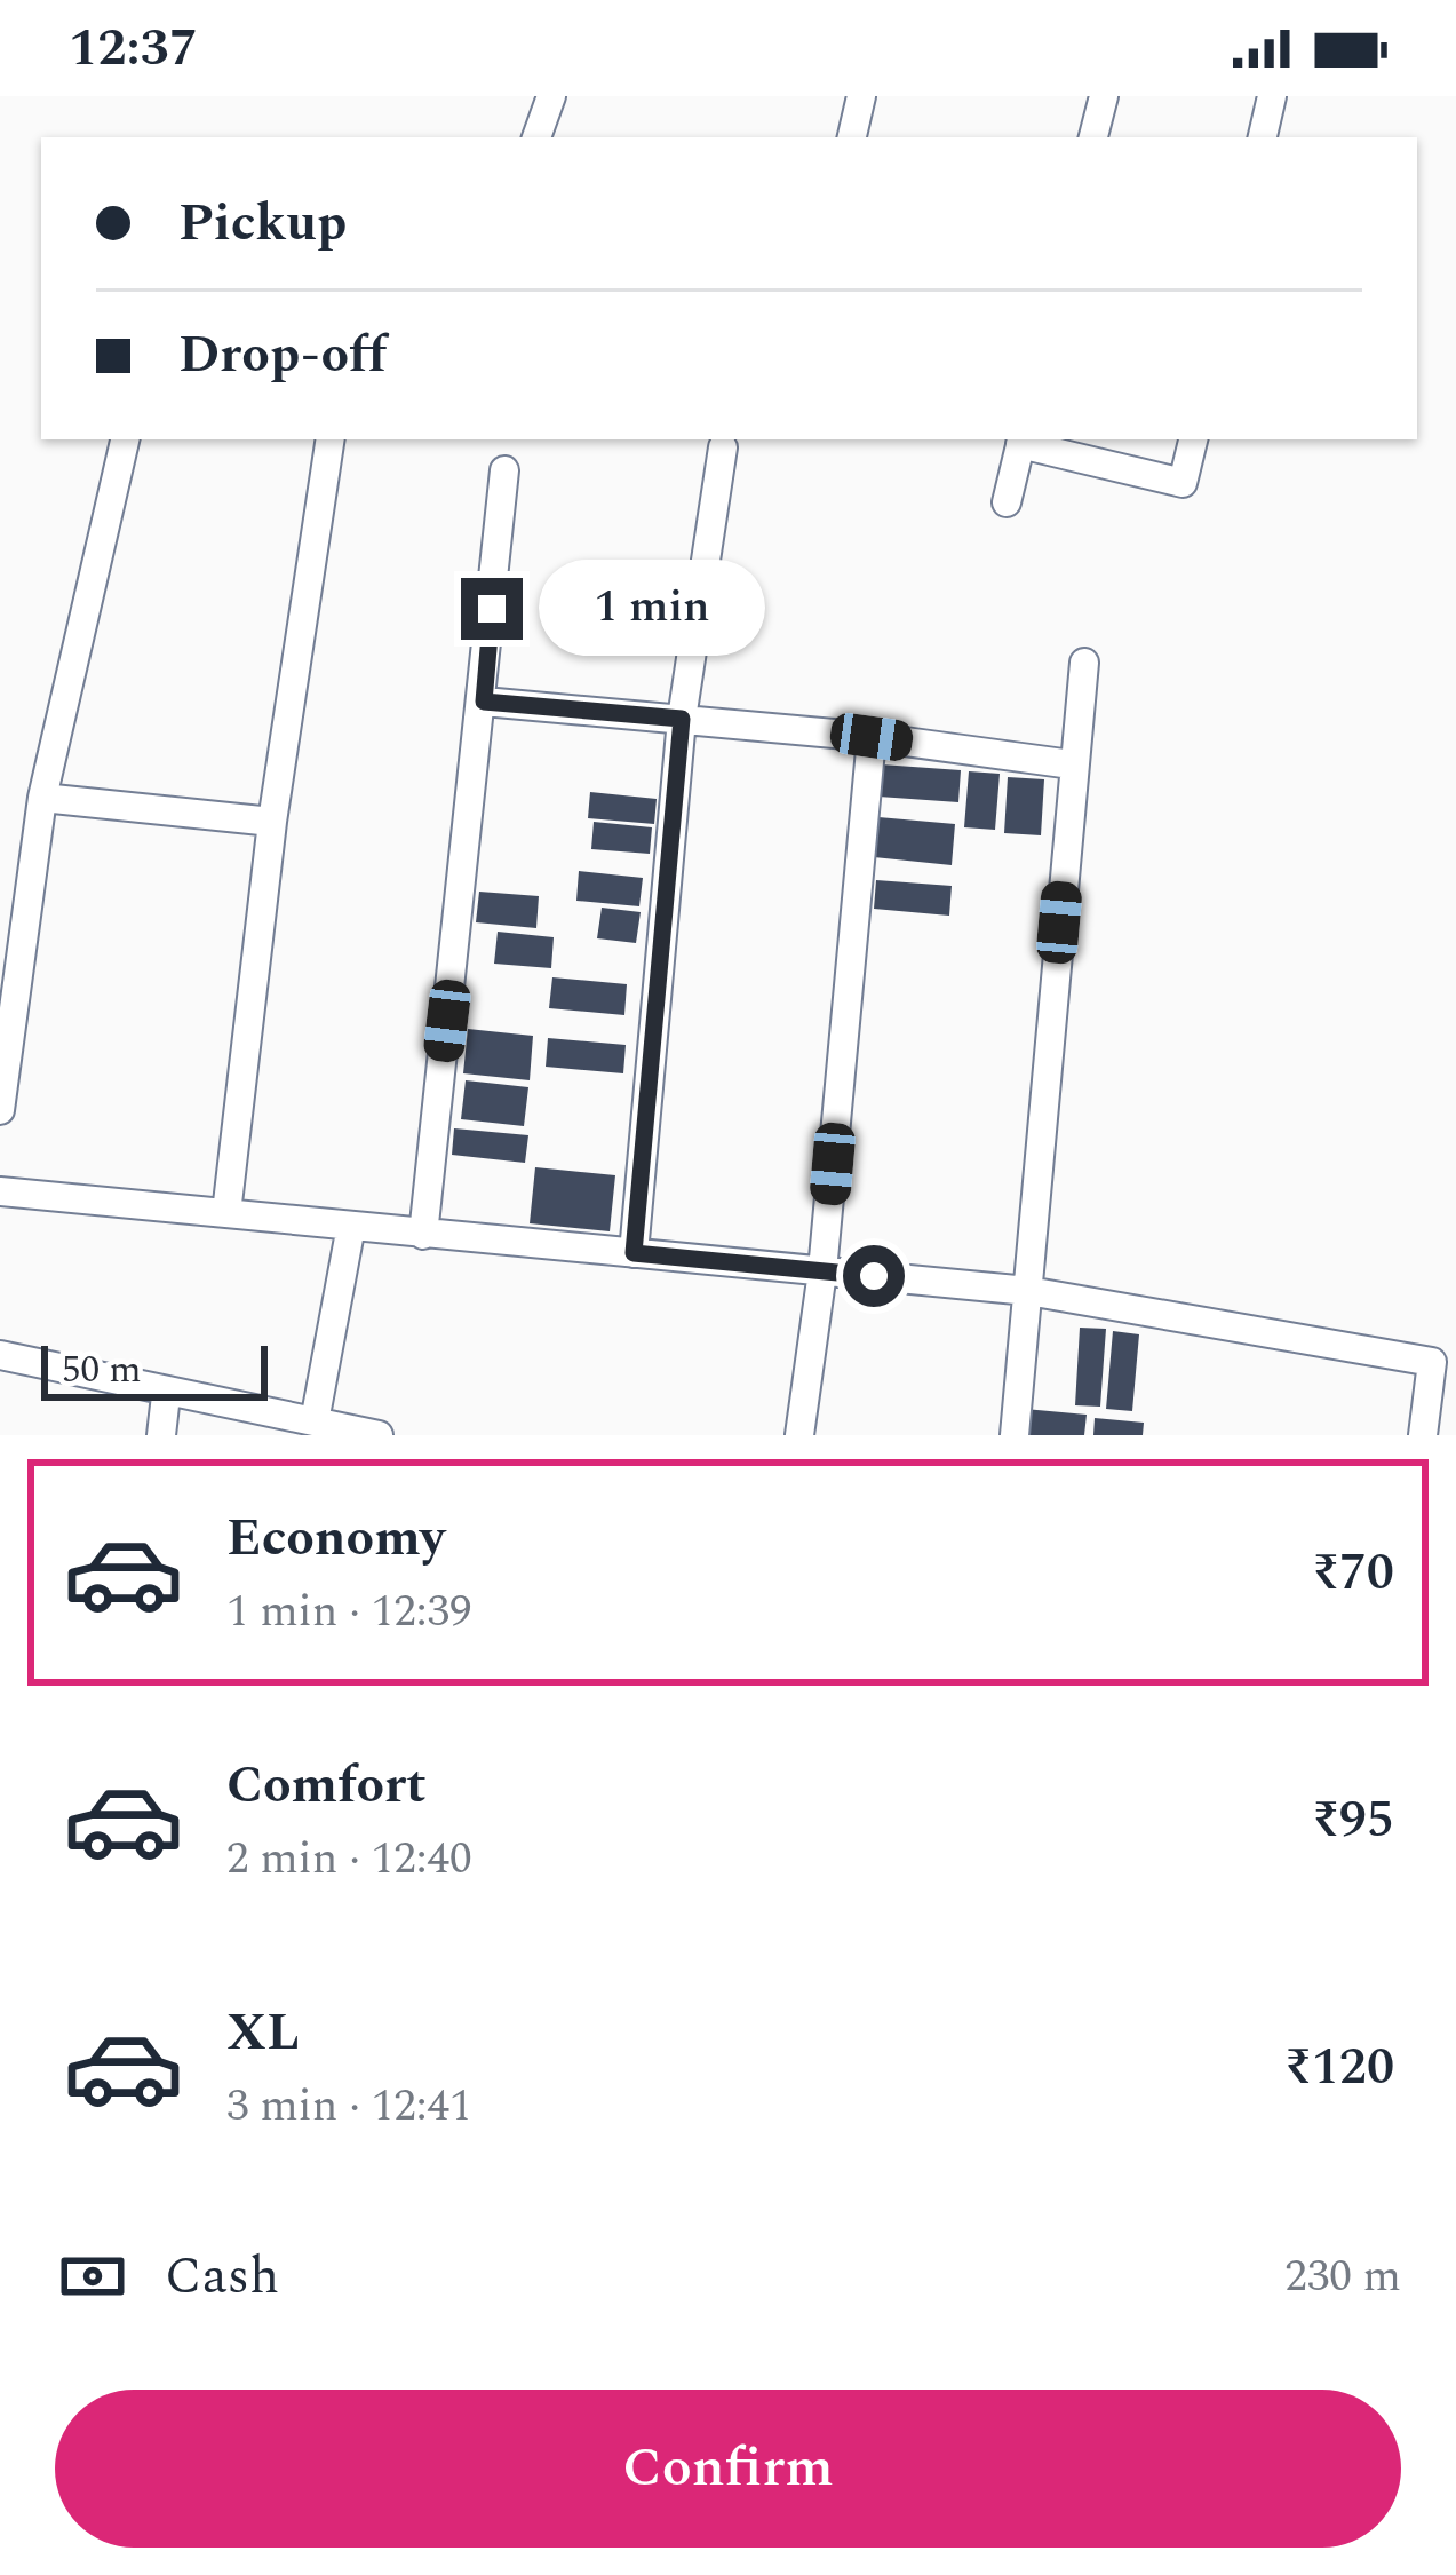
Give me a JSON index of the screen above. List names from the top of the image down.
{
  "scale_bar": "50 m",
  "page": {
    "status": "12:37",
    "banner": ["Pickup", "Drop-off"],
    "bubble": "1 min",
    "scale": "50 m",
    "list": [
      {
        "name": "Economy",
        "note": "1 min · 12:39",
        "value": "₹70"
      },
      {
        "name": "Comfort",
        "note": "2 min · 12:40",
        "value": "₹95"
      },
      {
        "name": "XL",
        "note": "3 min · 12:41",
        "value": "₹120"
      }
    ],
    "pay": ["Cash", "230 m"],
    "buttons": "Confirm"
  }
}
